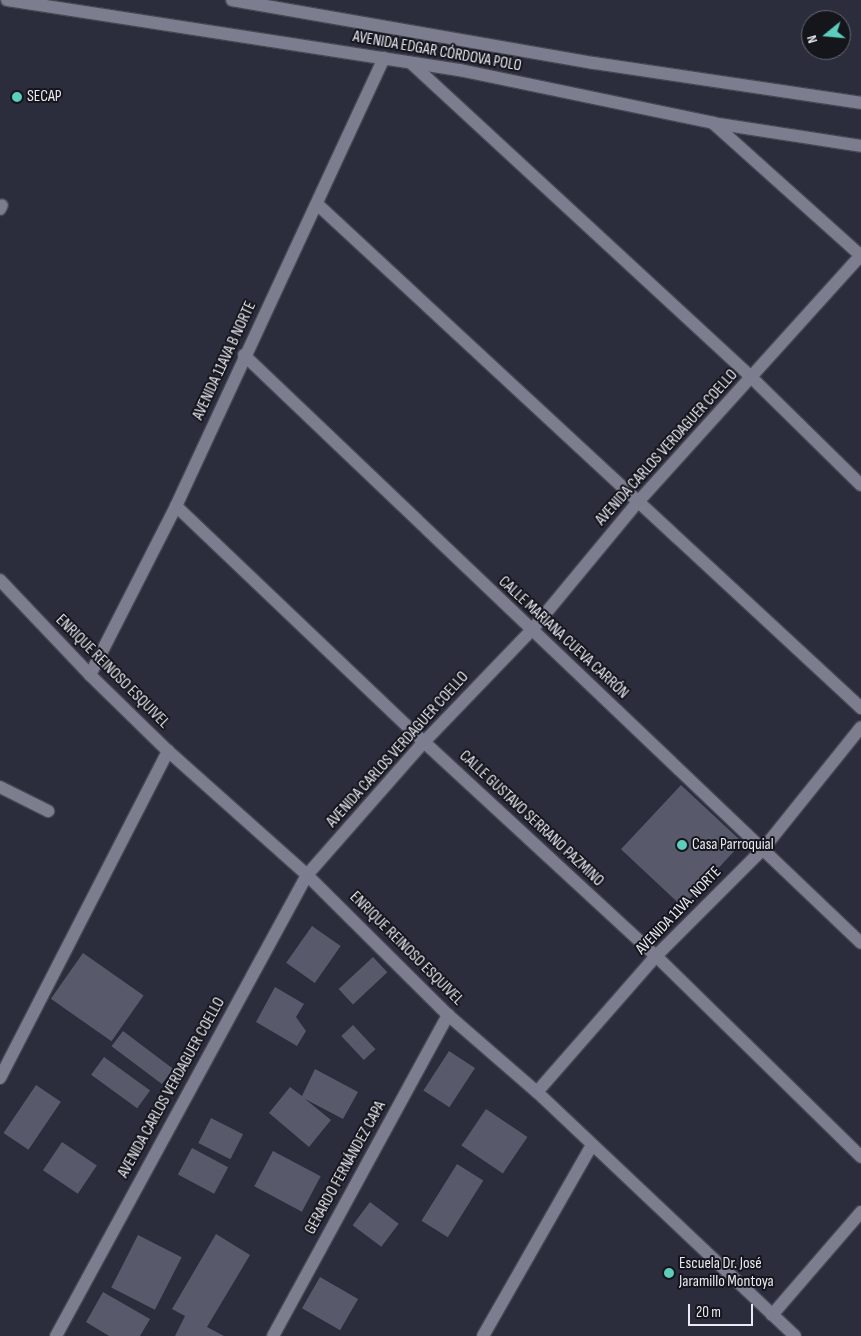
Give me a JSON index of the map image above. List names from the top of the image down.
{
  "streets": {
    "street": [
      "AVENIDA EDGAR CÓRDOVA POLO",
      "AVENIDA 11AVA B NORTE",
      "AVENIDA CARLOS VERDAGUER COELLO",
      "CALLE MARIANA CUEVA CARRÓN",
      "ENRIQUE REINOSO ESQUIVEL",
      "CALLE GUSTAVO SERRANO PAZMINO",
      "AVENIDA 11VA. NORTE",
      "GERARDO FERNÁNDEZ CAPA"
    ]
  },
  "crossings": [
    ["AVENIDA EDGAR CÓRDOVA POLO", "AVENIDA 11AVA B NORTE"],
    ["AVENIDA 11AVA B NORTE", "CALLE MARIANA CUEVA CARRÓN"],
    ["AVENIDA 11AVA B NORTE", "ENRIQUE REINOSO ESQUIVEL"],
    ["AVENIDA 11AVA B NORTE", "CALLE GUSTAVO SERRANO PAZMINO"],
    ["AVENIDA CARLOS VERDAGUER COELLO", "CALLE MARIANA CUEVA CARRÓN"],
    ["AVENIDA CARLOS VERDAGUER COELLO", "ENRIQUE REINOSO ESQUIVEL"],
    ["AVENIDA CARLOS VERDAGUER COELLO", "CALLE GUSTAVO SERRANO PAZMINO"],
    ["CALLE MARIANA CUEVA CARRÓN", "AVENIDA 11VA. NORTE"],
    ["ENRIQUE REINOSO ESQUIVEL", "AVENIDA 11VA. NORTE"],
    ["ENRIQUE REINOSO ESQUIVEL", "GERARDO FERNÁNDEZ CAPA"],
    ["CALLE GUSTAVO SERRANO PAZMINO", "AVENIDA 11VA. NORTE"]
  ],
  "places": ["SECAP", "Casa Parroquial", "Escuela Dr. José Jaramillo Montoya"],
  "scale_bar": "20 m",
  "north": "left"
}
